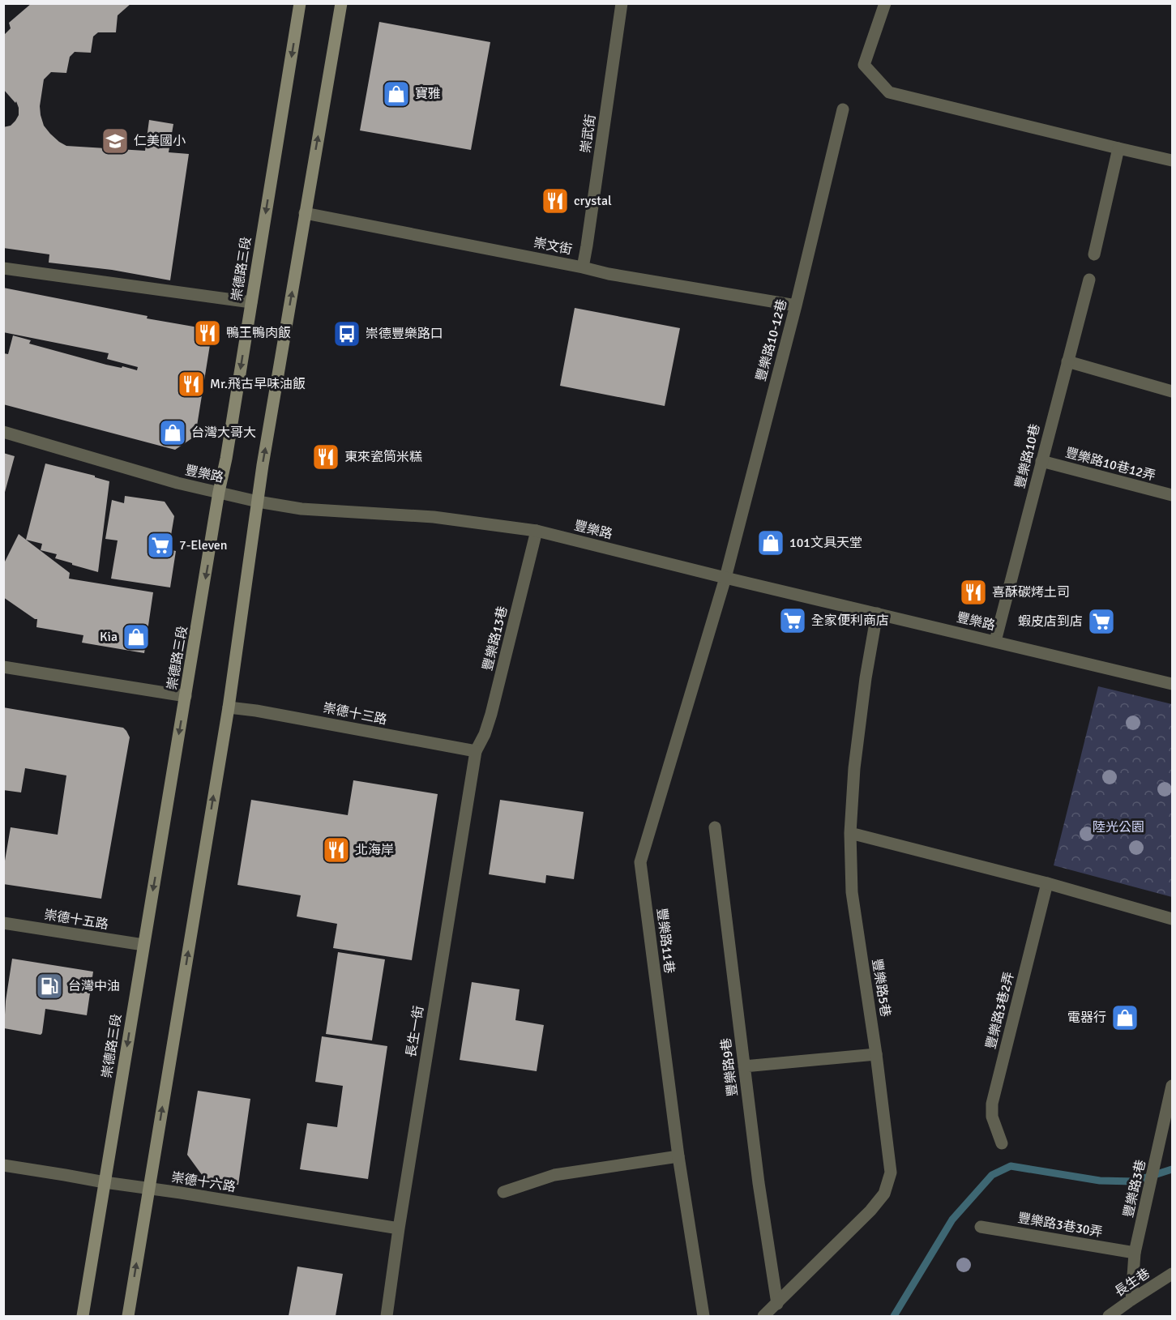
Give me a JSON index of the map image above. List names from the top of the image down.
{
  "streets": {
    "main road": ["崇德路三段"],
    "street": [
      "崇武街",
      "崇文街",
      "豐樂路10-12巷",
      "豐樂路10巷",
      "豐樂路10巷12弄",
      "豐樂路",
      "豐樂路13巷",
      "崇德十三路",
      "崇德十五路",
      "豐樂路11巷",
      "豐樂路5巷",
      "豐樂路3巷2弄",
      "長生一街",
      "豐樂路9巷",
      "崇德十六路",
      "豐樂路3巷",
      "豐樂路3巷30弄",
      "長生巷"
    ]
  },
  "crossings": [
    ["崇武街", "崇文街"],
    ["崇文街", "豐樂路10-12巷"],
    ["崇德路三段", "豐樂路"],
    ["崇德路三段", "崇德十五路"],
    ["崇德路三段", "崇德十六路"],
    ["豐樂路10-12巷", "豐樂路"],
    ["豐樂路10-12巷", "豐樂路11巷"],
    ["豐樂路10巷", "豐樂路10巷12弄"],
    ["豐樂路10巷", "豐樂路"],
    ["豐樂路", "豐樂路13巷"],
    ["豐樂路", "豐樂路11巷"],
    ["豐樂路", "豐樂路5巷"],
    ["豐樂路13巷", "崇德十三路"],
    ["豐樂路13巷", "長生一街"],
    ["崇德十三路", "長生一街"],
    ["豐樂路5巷", "豐樂路9巷"],
    ["長生一街", "崇德十六路"],
    ["豐樂路3巷", "豐樂路3巷30弄"],
    ["豐樂路3巷", "長生巷"]
  ],
  "parks": ["陸光公園"],
  "places": {
    "shop": [
      "寶雅",
      "台灣大哥大",
      "101文具天堂",
      "Kia",
      "電器行"
    ],
    "school or university": ["仁美國小"],
    "restaurant": [
      "crystal",
      "鴨王鴨肉飯",
      "Mr.飛古早味油飯",
      "東來瓷筒米糕",
      "喜酥碳烤土司",
      "北海岸"
    ],
    "bus stop": ["崇德豐樂路口"],
    "supermarket": ["7-Eleven", "全家便利商店", "蝦皮店到店"],
    "fuel station": ["台灣中油"]
  }
}
